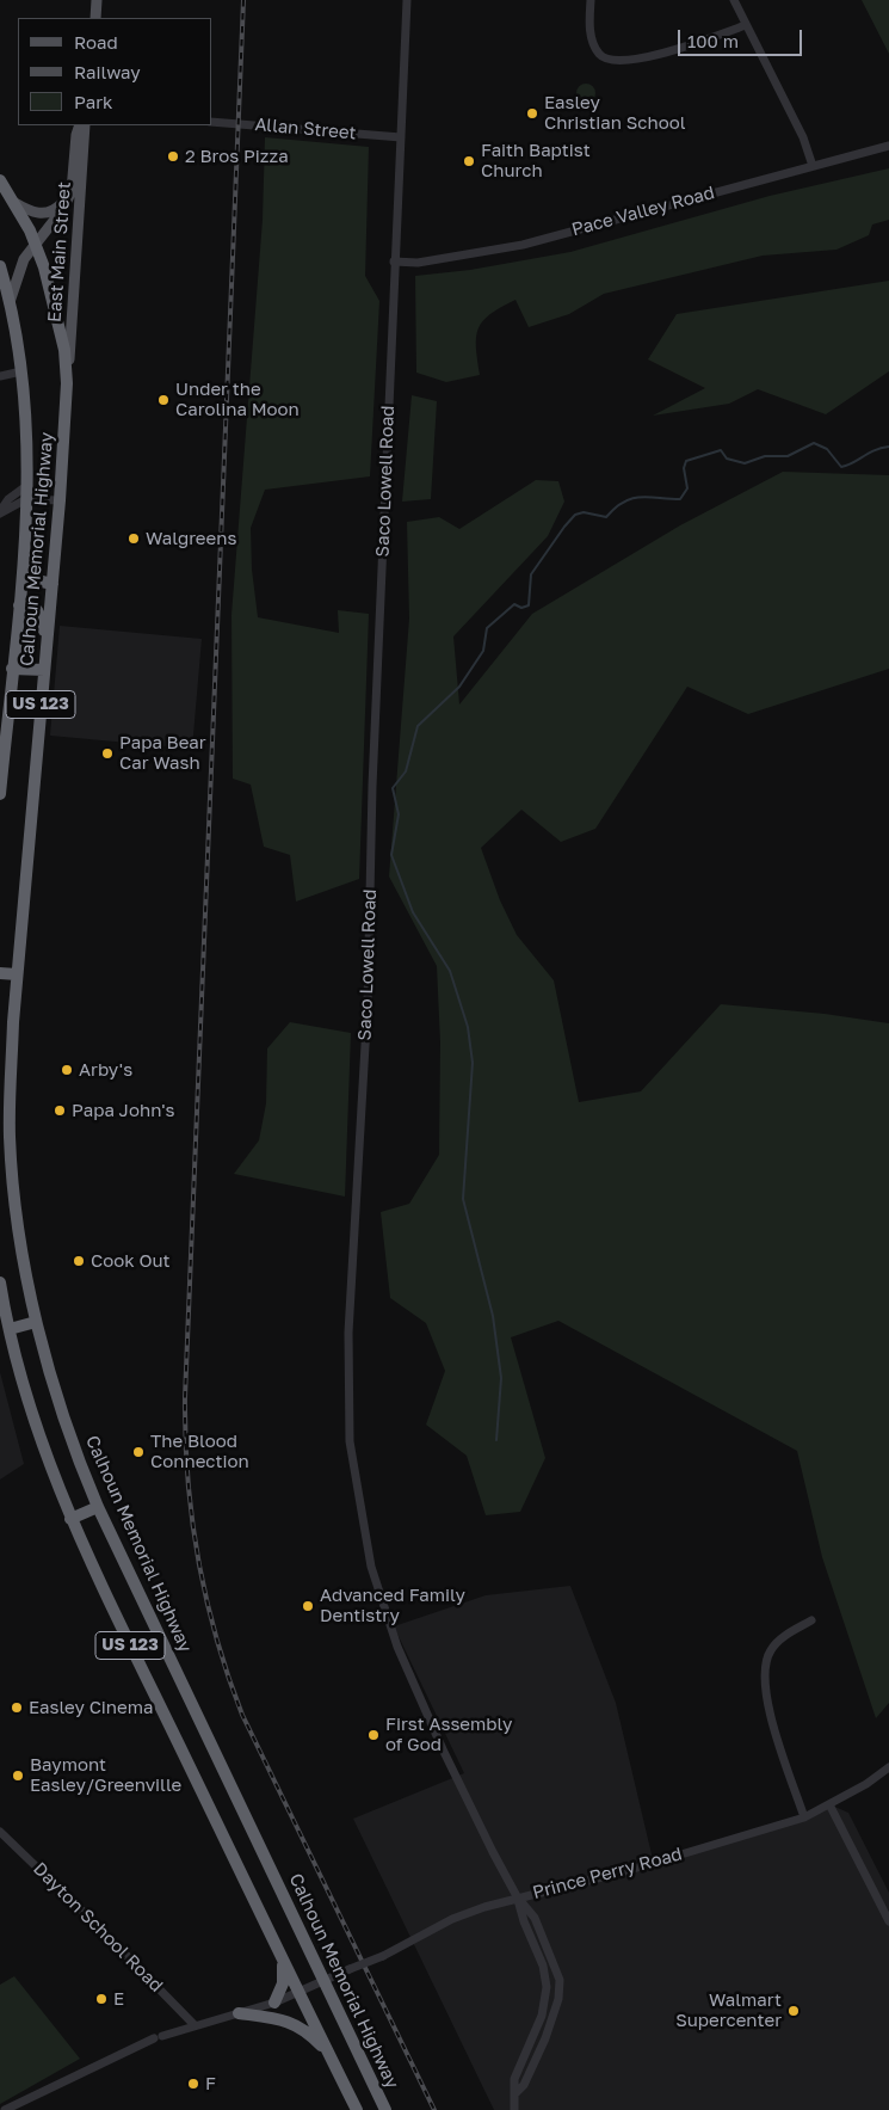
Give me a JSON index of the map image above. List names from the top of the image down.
{
  "streets": {
    "highway": ["Calhoun Memorial Highway", "US 123"],
    "main road": ["East Main Street"],
    "street": [
      "Allan Street",
      "Pace Valley Road",
      "Saco Lowell Road",
      "Prince Perry Road",
      "Dayton School Road"
    ]
  },
  "crossings": [
    ["Allan Street", "Saco Lowell Road"],
    ["Pace Valley Road", "Saco Lowell Road"],
    ["East Main Street", "Calhoun Memorial Highway"],
    ["Saco Lowell Road", "Prince Perry Road"],
    ["Calhoun Memorial Highway", "Prince Perry Road"],
    ["US 123", "Prince Perry Road"],
    ["Prince Perry Road", "Dayton School Road"]
  ],
  "places": [
    "Easley Christian School",
    "2 Bros Pizza",
    "Faith Baptist Church",
    "Under the Carolina Moon",
    "Walgreens",
    "Papa Bear Car Wash",
    "Arby's",
    "Papa John's",
    "Cook Out",
    "The Blood Connection",
    "Advanced Family Dentistry",
    "Easley Cinema",
    "First Assembly of God",
    "Baymont Easley/Greenville",
    "E",
    "Walmart Supercenter",
    "F"
  ],
  "legend": ["Road", "Railway", "Park"],
  "scale_bar": "100 m"
}
